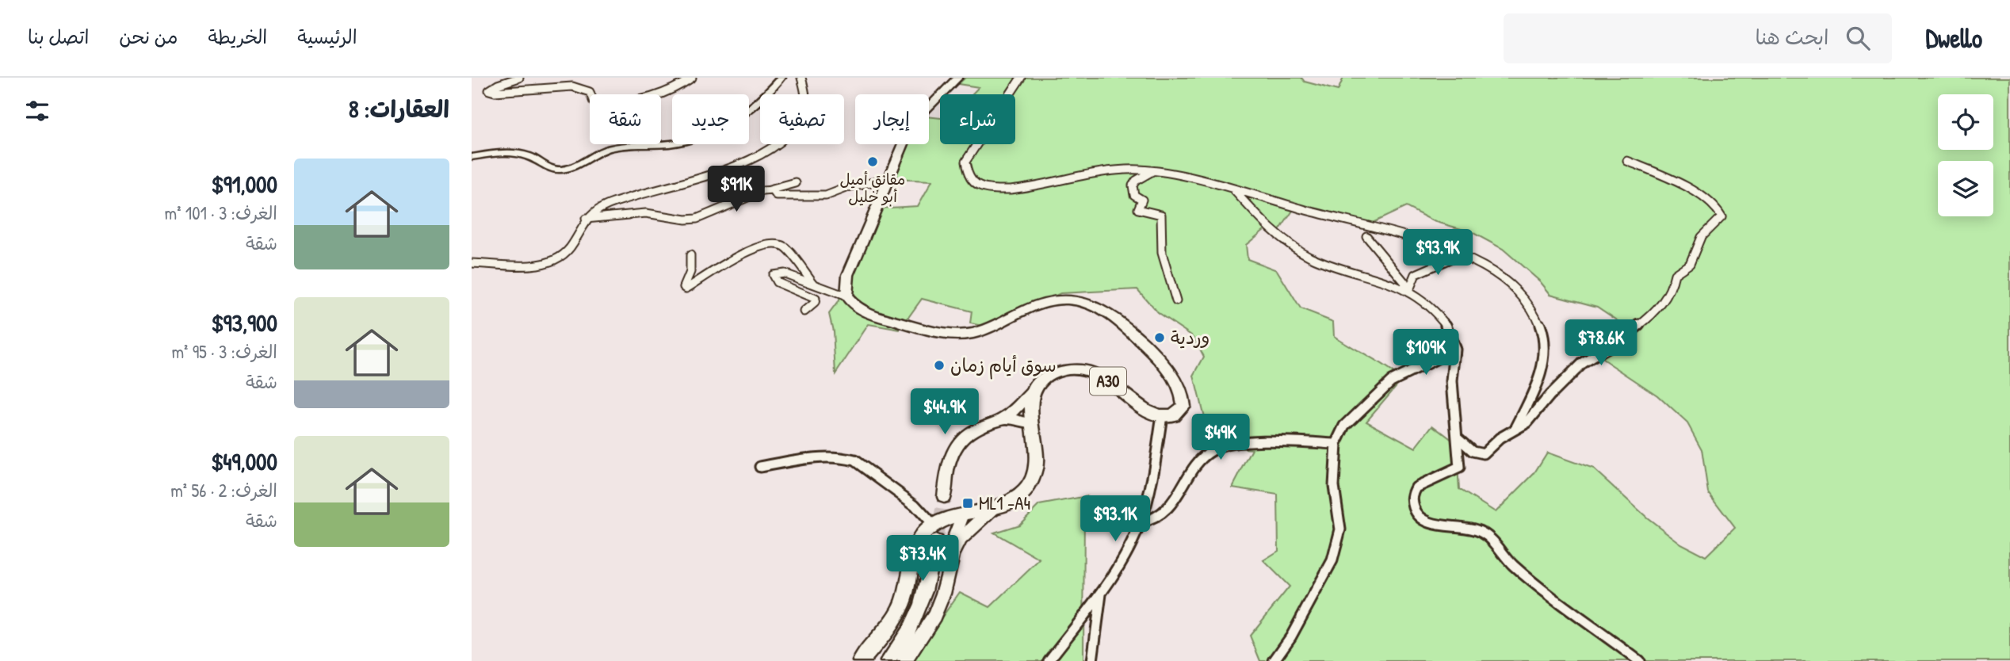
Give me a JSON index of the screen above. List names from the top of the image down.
{
  "streets": {
    "highway": ["A30"]
  },
  "places": {
    "other": ["مقانق أميل أبو خليل", "وردية", "سوق أيام زمان"],
    "transit": ["ML1 -A4"]
  },
  "page": {
    "header": "Dwello",
    "search": "ابحث هنا",
    "nav": [
      "الرئيسية",
      "الخريطة",
      "من نحن",
      "اتصل بنا"
    ],
    "heading": "العقارات: 8",
    "chip": [
      "شراء",
      "إيجار",
      "تصفية",
      "جديد",
      "شقة"
    ],
    "list": [
      {
        "name": "$91,000",
        "note": "الغرف: 3 · 101 m² · شقة"
      },
      {
        "name": "$93,900",
        "note": "الغرف: 3 · 95 m² · شقة"
      },
      {
        "name": "$49,000",
        "note": "الغرف: 2 · 56 m² · شقة"
      }
    ],
    "price": [
      "$91K",
      "$93.9K",
      "$78.6K",
      "$109K",
      "$44.9K",
      "$49K",
      "$93.1K",
      "$73.4K"
    ]
  }
}
